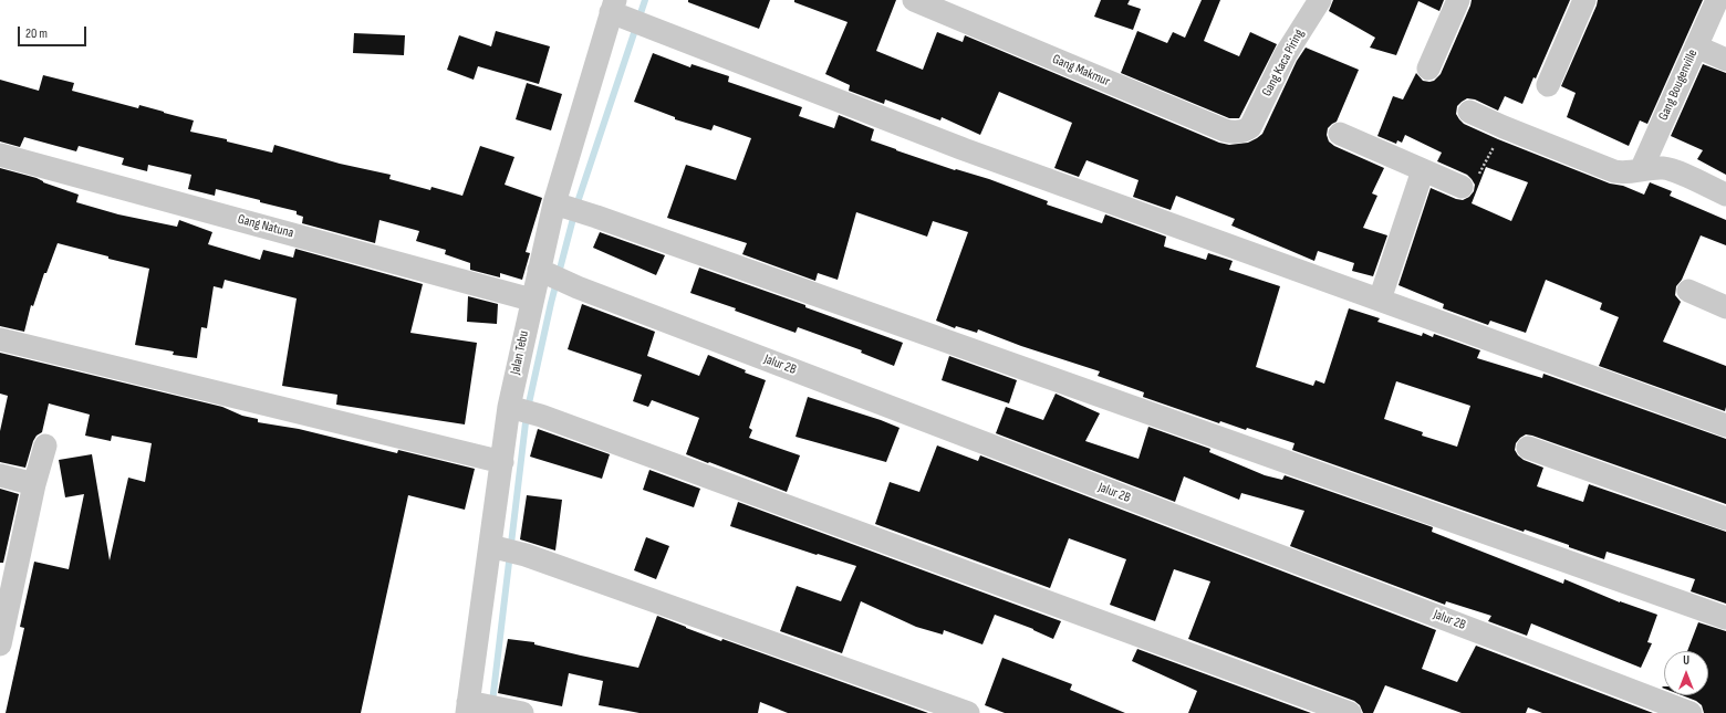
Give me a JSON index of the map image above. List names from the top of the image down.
{
  "streets": {
    "street": [
      "Gang Kaca Piring",
      "Gang Makmur",
      "Gang Bougenville",
      "Gang Natuna",
      "Jalan Tebu",
      "Jalur 2B"
    ]
  },
  "crossings": [
    ["Gang Kaca Piring", "Gang Makmur"],
    ["Gang Natuna", "Jalan Tebu"],
    ["Jalan Tebu", "Jalur 2B"]
  ],
  "scale_bar": "20 m",
  "north": "top"
}
